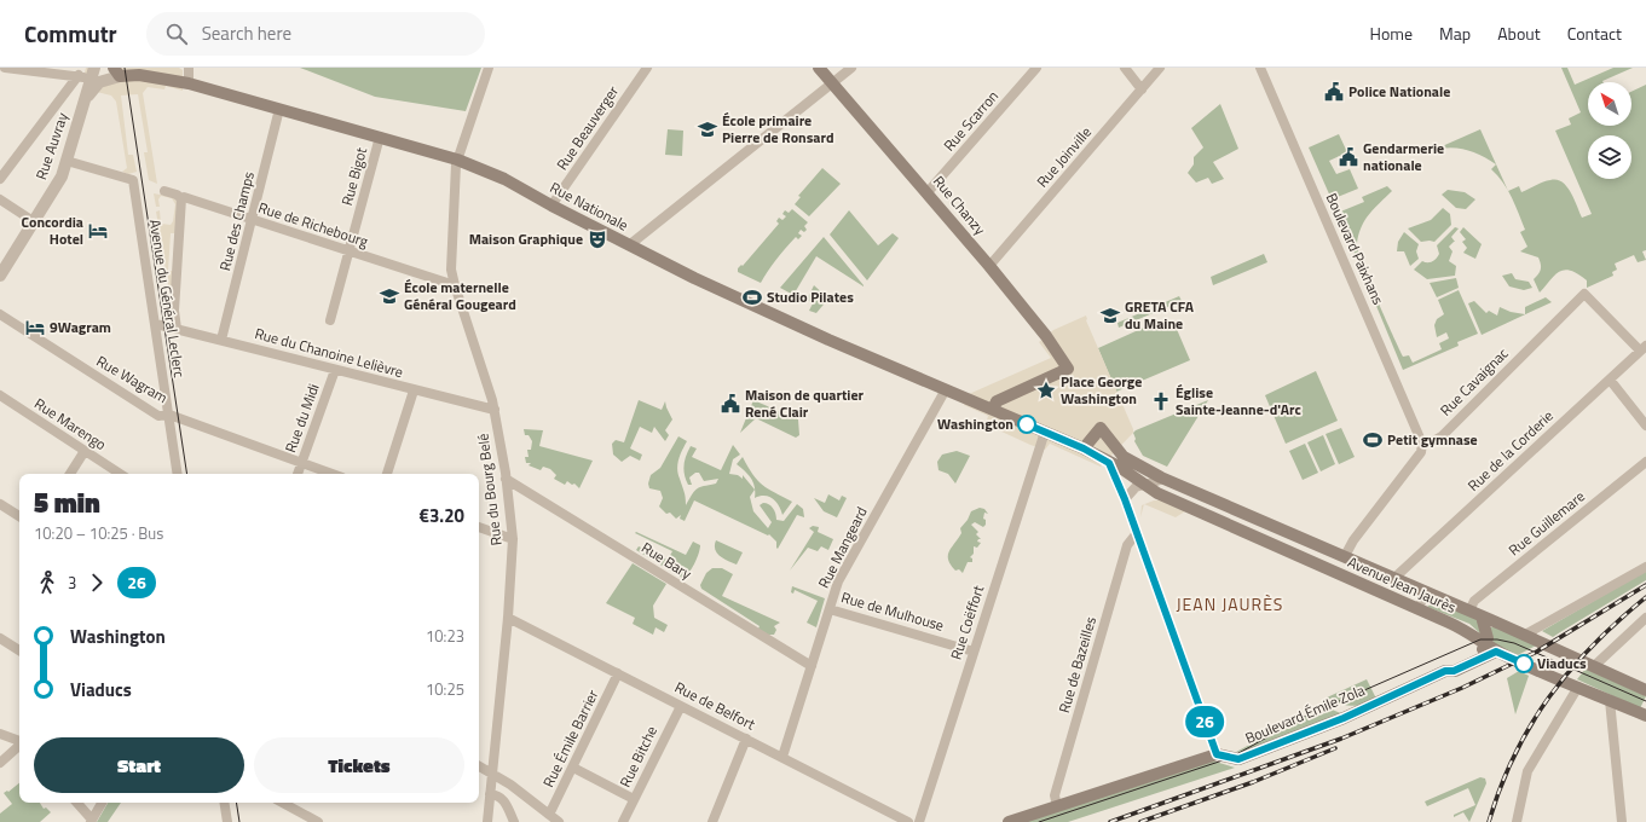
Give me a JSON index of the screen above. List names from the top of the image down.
{
  "streets": {
    "main road": [
      "Rue Chanzy",
      "Rue Nationale",
      "Avenue Jean Jaurès",
      "Boulevard Émile Zola"
    ],
    "street": [
      "Rue Scarron",
      "Rue Beauverger",
      "Rue Auvray",
      "Rue Joinville",
      "Rue Bigot",
      "Rue des Champs",
      "Rue de Richebourg",
      "Boulevard Paixhans",
      "Avenue du Général Leclerc",
      "Rue du Chanoine Lelièvre",
      "Rue Wagram",
      "Rue Cavaignac",
      "Rue du Midi",
      "Rue Marengo",
      "Rue de la Corderie",
      "Rue du Bourg Belé",
      "Rue Guillemare",
      "Rue Mangeard",
      "Rue Bary",
      "Rue de Mulhouse",
      "Rue Coëffort",
      "Rue de Bazeilles",
      "Rue de Belfort",
      "Rue Émile Barrier",
      "Rue Bitche"
    ]
  },
  "crossings": [
    ["Rue Scarron", "Rue Chanzy"],
    ["Rue Beauverger", "Rue Nationale"],
    ["Rue Auvray", "Avenue du Général Leclerc"],
    ["Rue Joinville", "Rue Chanzy"],
    ["Rue Bigot", "Rue Nationale"],
    ["Rue Bigot", "Rue de Richebourg"],
    ["Rue Chanzy", "Rue Nationale"],
    ["Rue Nationale", "Rue des Champs"],
    ["Rue Nationale", "Rue du Bourg Belé"],
    ["Rue Nationale", "Rue Mangeard"],
    ["Rue des Champs", "Rue de Richebourg"],
    ["Rue des Champs", "Rue du Chanoine Lelièvre"],
    ["Rue de Richebourg", "Rue du Bourg Belé"],
    ["Boulevard Paixhans", "Rue Cavaignac"],
    ["Avenue du Général Leclerc", "Rue du Chanoine Lelièvre"],
    ["Avenue du Général Leclerc", "Rue Wagram"],
    ["Rue du Chanoine Lelièvre", "Rue du Midi"],
    ["Rue du Chanoine Lelièvre", "Rue du Bourg Belé"],
    ["Rue Wagram", "Rue du Midi"],
    ["Rue Cavaignac", "Rue de la Corderie"],
    ["Rue de la Corderie", "Avenue Jean Jaurès"],
    ["Rue du Bourg Belé", "Rue Bary"],
    ["Rue du Bourg Belé", "Rue de Belfort"],
    ["Rue Guillemare", "Avenue Jean Jaurès"],
    ["Rue Mangeard", "Rue Bary"],
    ["Rue Mangeard", "Rue de Mulhouse"],
    ["Rue Mangeard", "Rue de Belfort"],
    ["Avenue Jean Jaurès", "Boulevard Émile Zola"],
    ["Rue de Mulhouse", "Rue Coëffort"],
    ["Rue de Bazeilles", "Boulevard Émile Zola"],
    ["Rue de Belfort", "Rue Émile Barrier"],
    ["Rue de Belfort", "Rue Bitche"]
  ],
  "districts": ["JEAN JAURÈS"],
  "places": {
    "public building": ["Police Nationale", "Gendarmerie nationale", "Maison de quartier René Clair"],
    "school or university": ["École primaire Pierre de Ronsard", "École maternelle Général Gougeard", "GRETA CFA du Maine"],
    "hotel": ["Concordia Hotel", "9Wagram"],
    "theatre": ["Maison Graphique"],
    "sports": ["Studio Pilates", "Petit gymnase"],
    "place": ["Place George Washington"],
    "church": ["Église Sainte-Jeanne-d'Arc"],
    "other": ["Washington", "Viaducs"]
  },
  "lines": ["bus line 26"],
  "north": "top left",
  "page": {
    "header": "Commutr",
    "search": "Search here",
    "nav": [
      "Home",
      "Map",
      "About",
      "Contact"
    ],
    "on_map": "26",
    "heading": ["5 min", "10:20 – 10:25 · Bus", "€3.20"],
    "legs": ["3", "26"],
    "list": [
      {
        "name": "Washington",
        "value": "10:23"
      },
      {
        "name": "Viaducs",
        "value": "10:25"
      }
    ],
    "buttons": ["Start", "Tickets"]
  }
}
